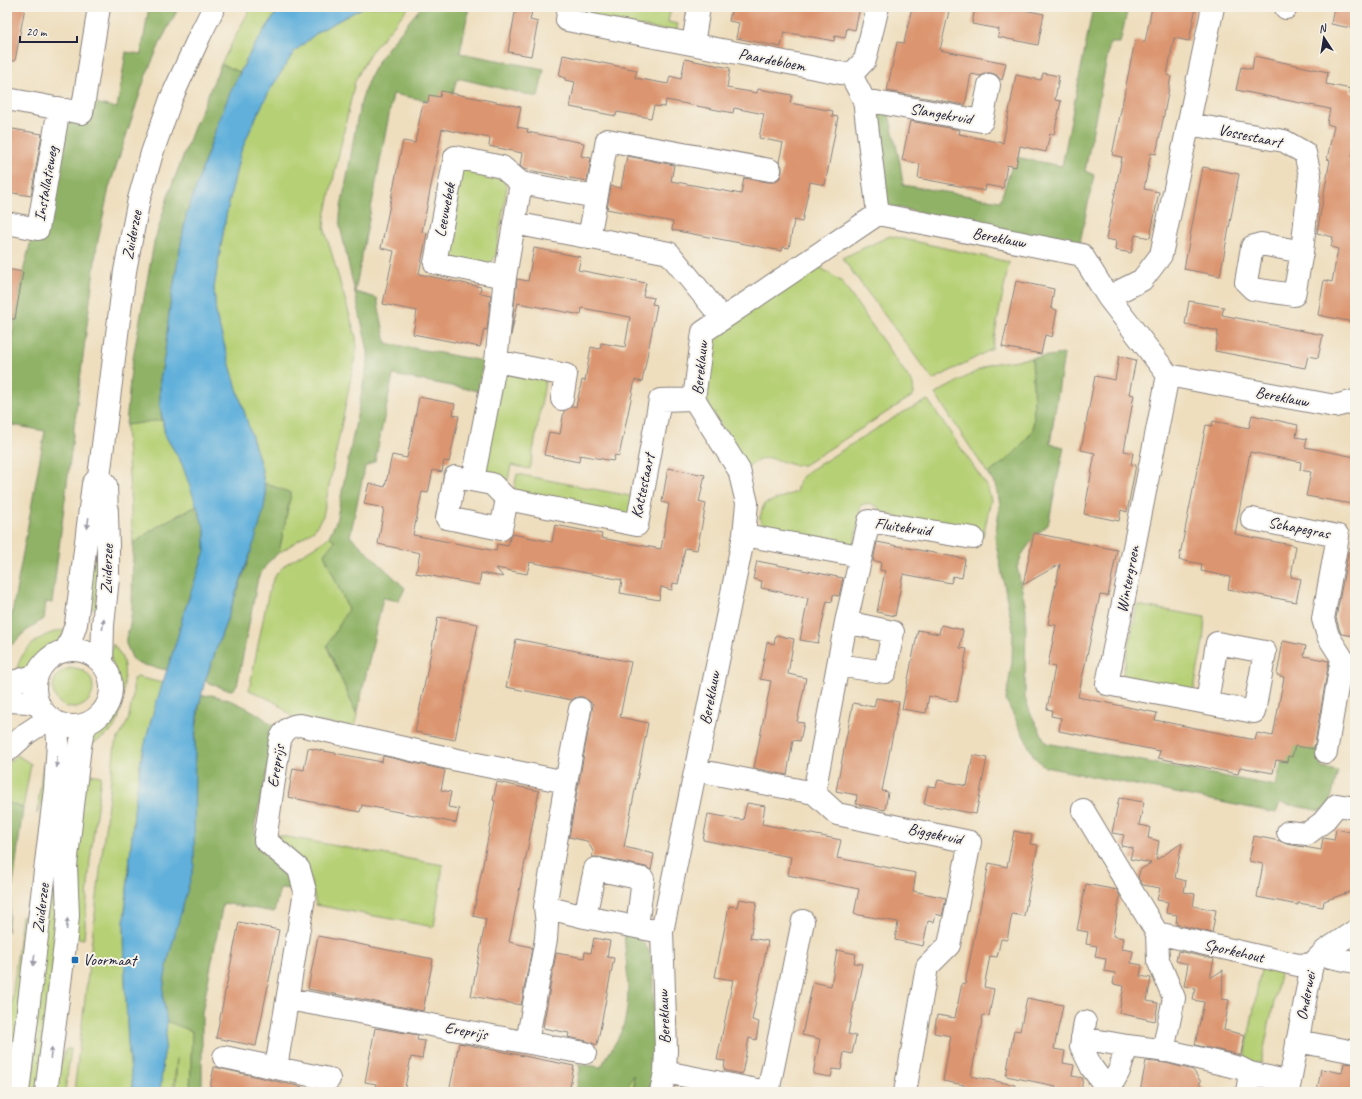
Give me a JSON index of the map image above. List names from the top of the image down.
{
  "streets": {
    "street": [
      "Paardebloem",
      "Slangekruid",
      "Vossestaart",
      "Installatieweg",
      "Leeuwebek",
      "Zuiderzee",
      "Bereklauw",
      "Kattestaart",
      "Fluitekruid",
      "Schapegras",
      "Wintergroen",
      "Ereprijs",
      "Biggekruid",
      "Sporkehout",
      "Onderwei"
    ]
  },
  "crossings": [
    ["Bereklauw", "Kattestaart"],
    ["Bereklauw", "Wintergroen"],
    ["Fluitekruid", "Biggekruid"],
    ["Sporkehout", "Onderwei"]
  ],
  "places": {
    "transit": ["Voormaat"]
  },
  "scale_bar": "20 m",
  "north": "top"
}
